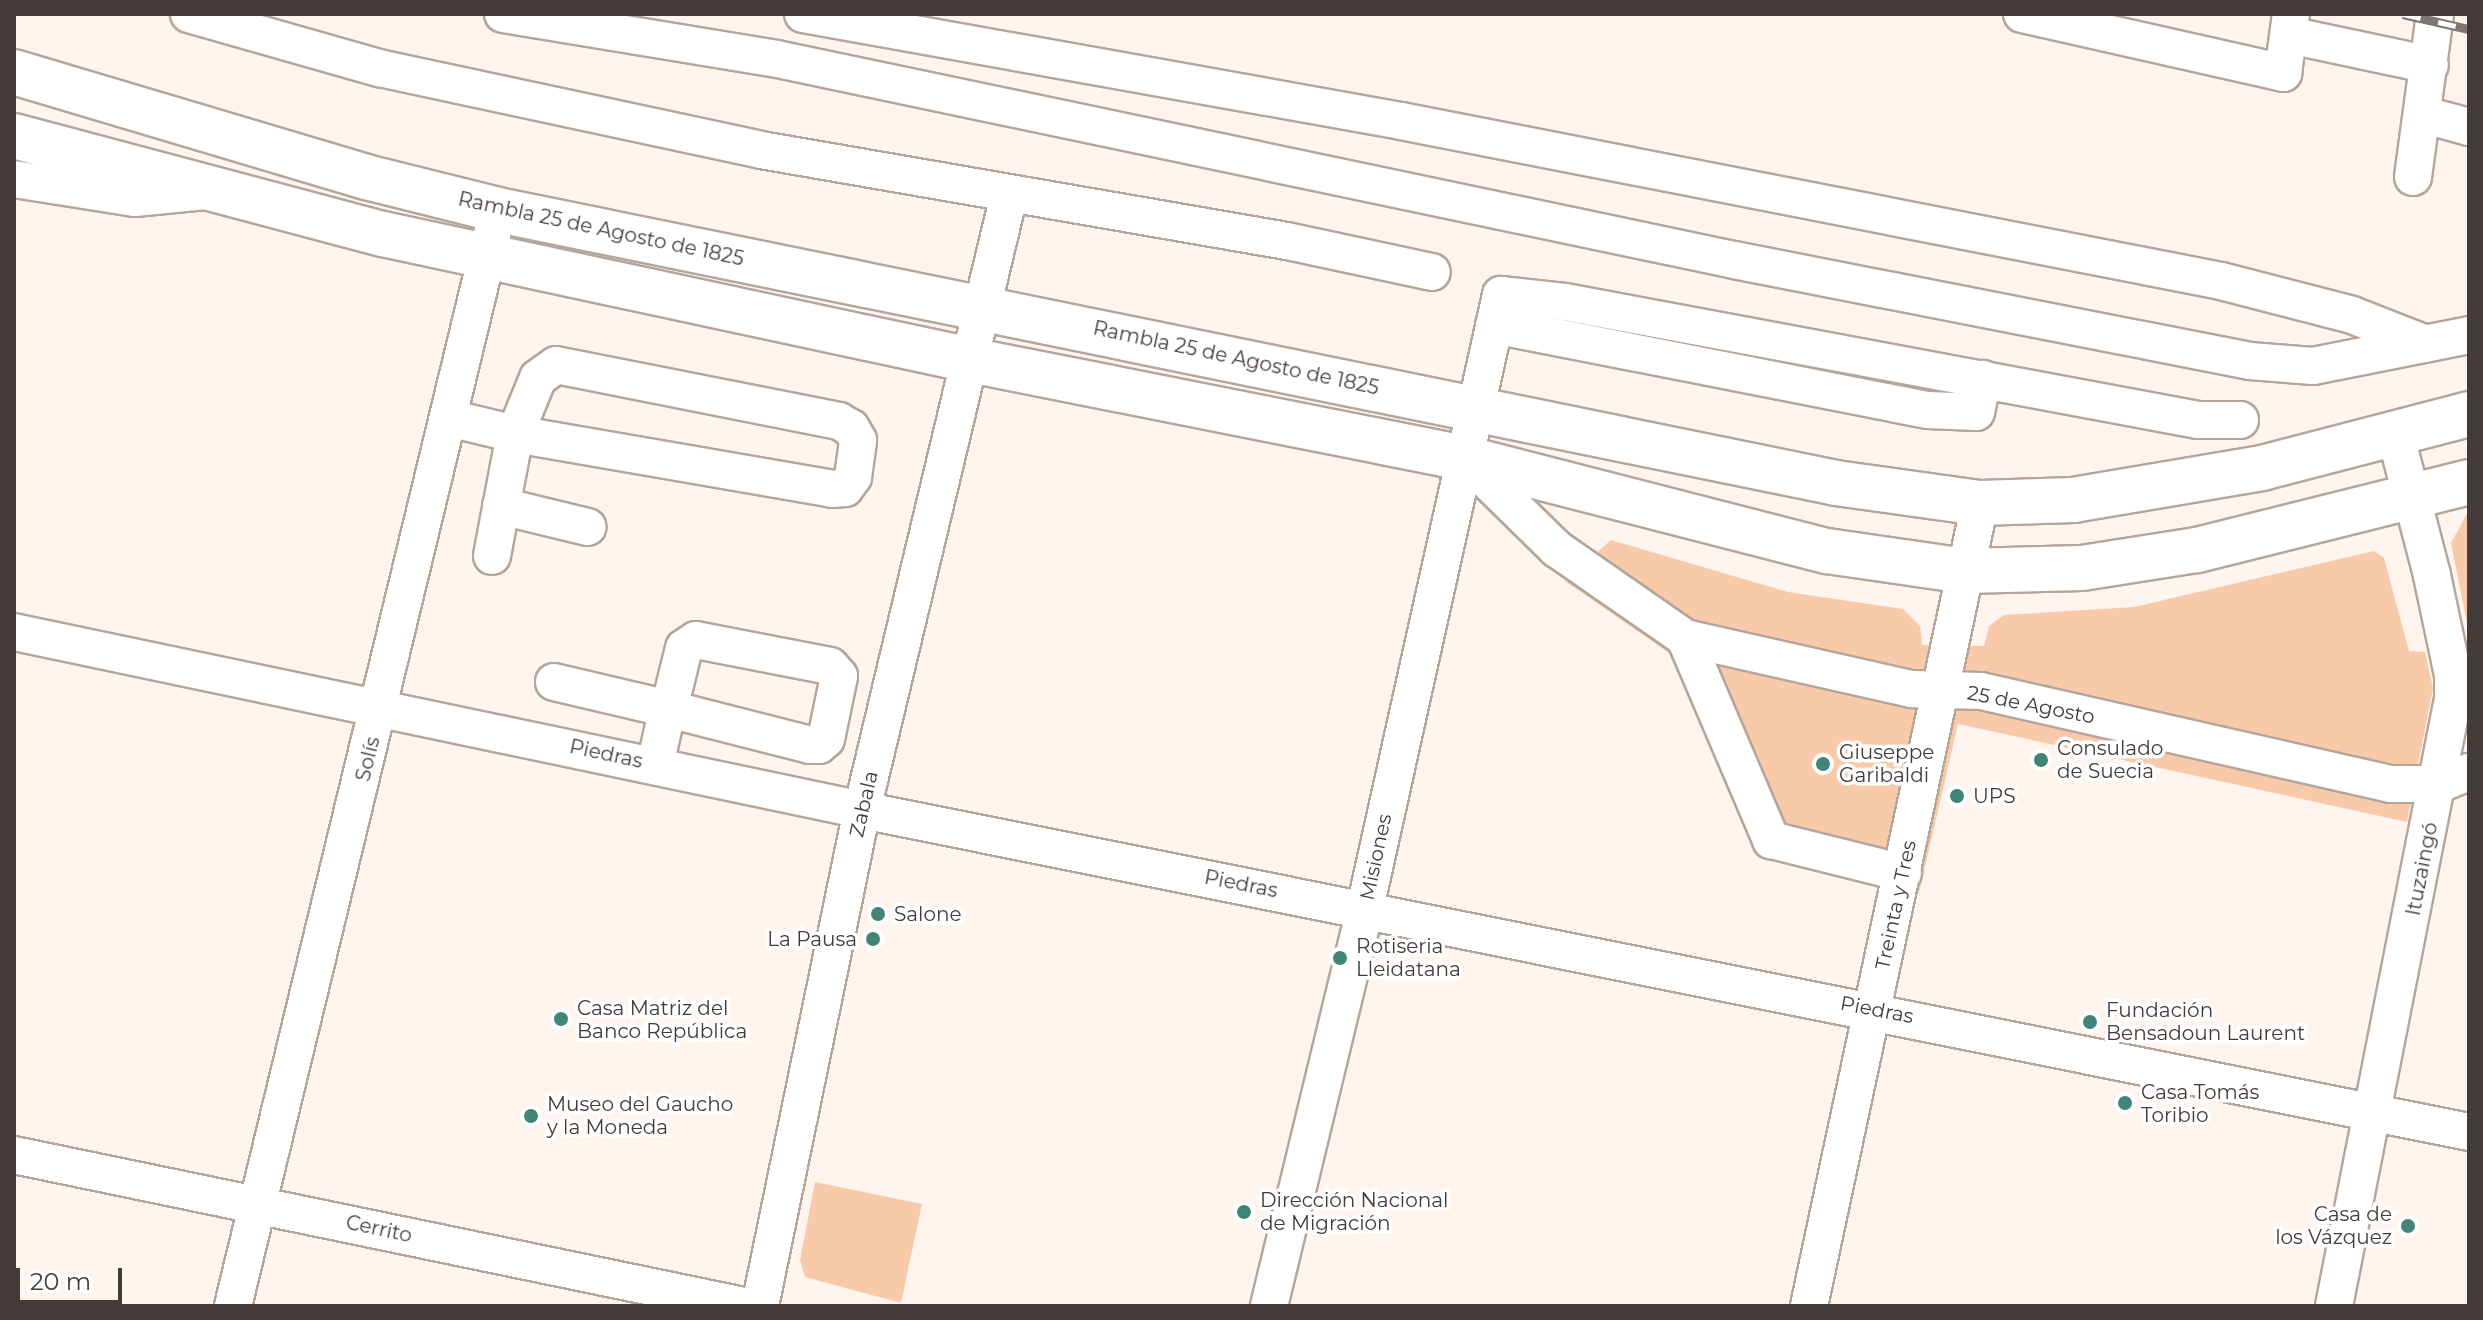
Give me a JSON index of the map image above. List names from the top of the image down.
{
  "streets": {
    "main road": ["Rambla 25 de Agosto de 1825"],
    "street": [
      "25 de Agosto",
      "Piedras",
      "Solís",
      "Zabala",
      "Misiones",
      "Ituzaingó",
      "Treinta y Tres",
      "Cerrito"
    ]
  },
  "crossings": [
    ["Rambla 25 de Agosto de 1825", "Solís"],
    ["Rambla 25 de Agosto de 1825", "Zabala"],
    ["Rambla 25 de Agosto de 1825", "Misiones"],
    ["Rambla 25 de Agosto de 1825", "Ituzaingó"],
    ["Rambla 25 de Agosto de 1825", "Treinta y Tres"],
    ["25 de Agosto", "Misiones"],
    ["25 de Agosto", "Ituzaingó"],
    ["25 de Agosto", "Treinta y Tres"],
    ["Piedras", "Solís"],
    ["Piedras", "Zabala"],
    ["Piedras", "Misiones"],
    ["Piedras", "Ituzaingó"],
    ["Piedras", "Treinta y Tres"],
    ["Solís", "Cerrito"]
  ],
  "places": [
    "Consulado de Suecia",
    "Giuseppe Garibaldi",
    "UPS",
    "Salone",
    "La Pausa",
    "Rotiseria Lleidatana",
    "Casa Matriz del Banco República",
    "Fundación Bensadoun Laurent",
    "Casa Tomás Toribio",
    "Museo del Gaucho y la Moneda",
    "Dirección Nacional de Migración",
    "Casa de los Vázquez"
  ],
  "scale_bar": "20 m"
}
